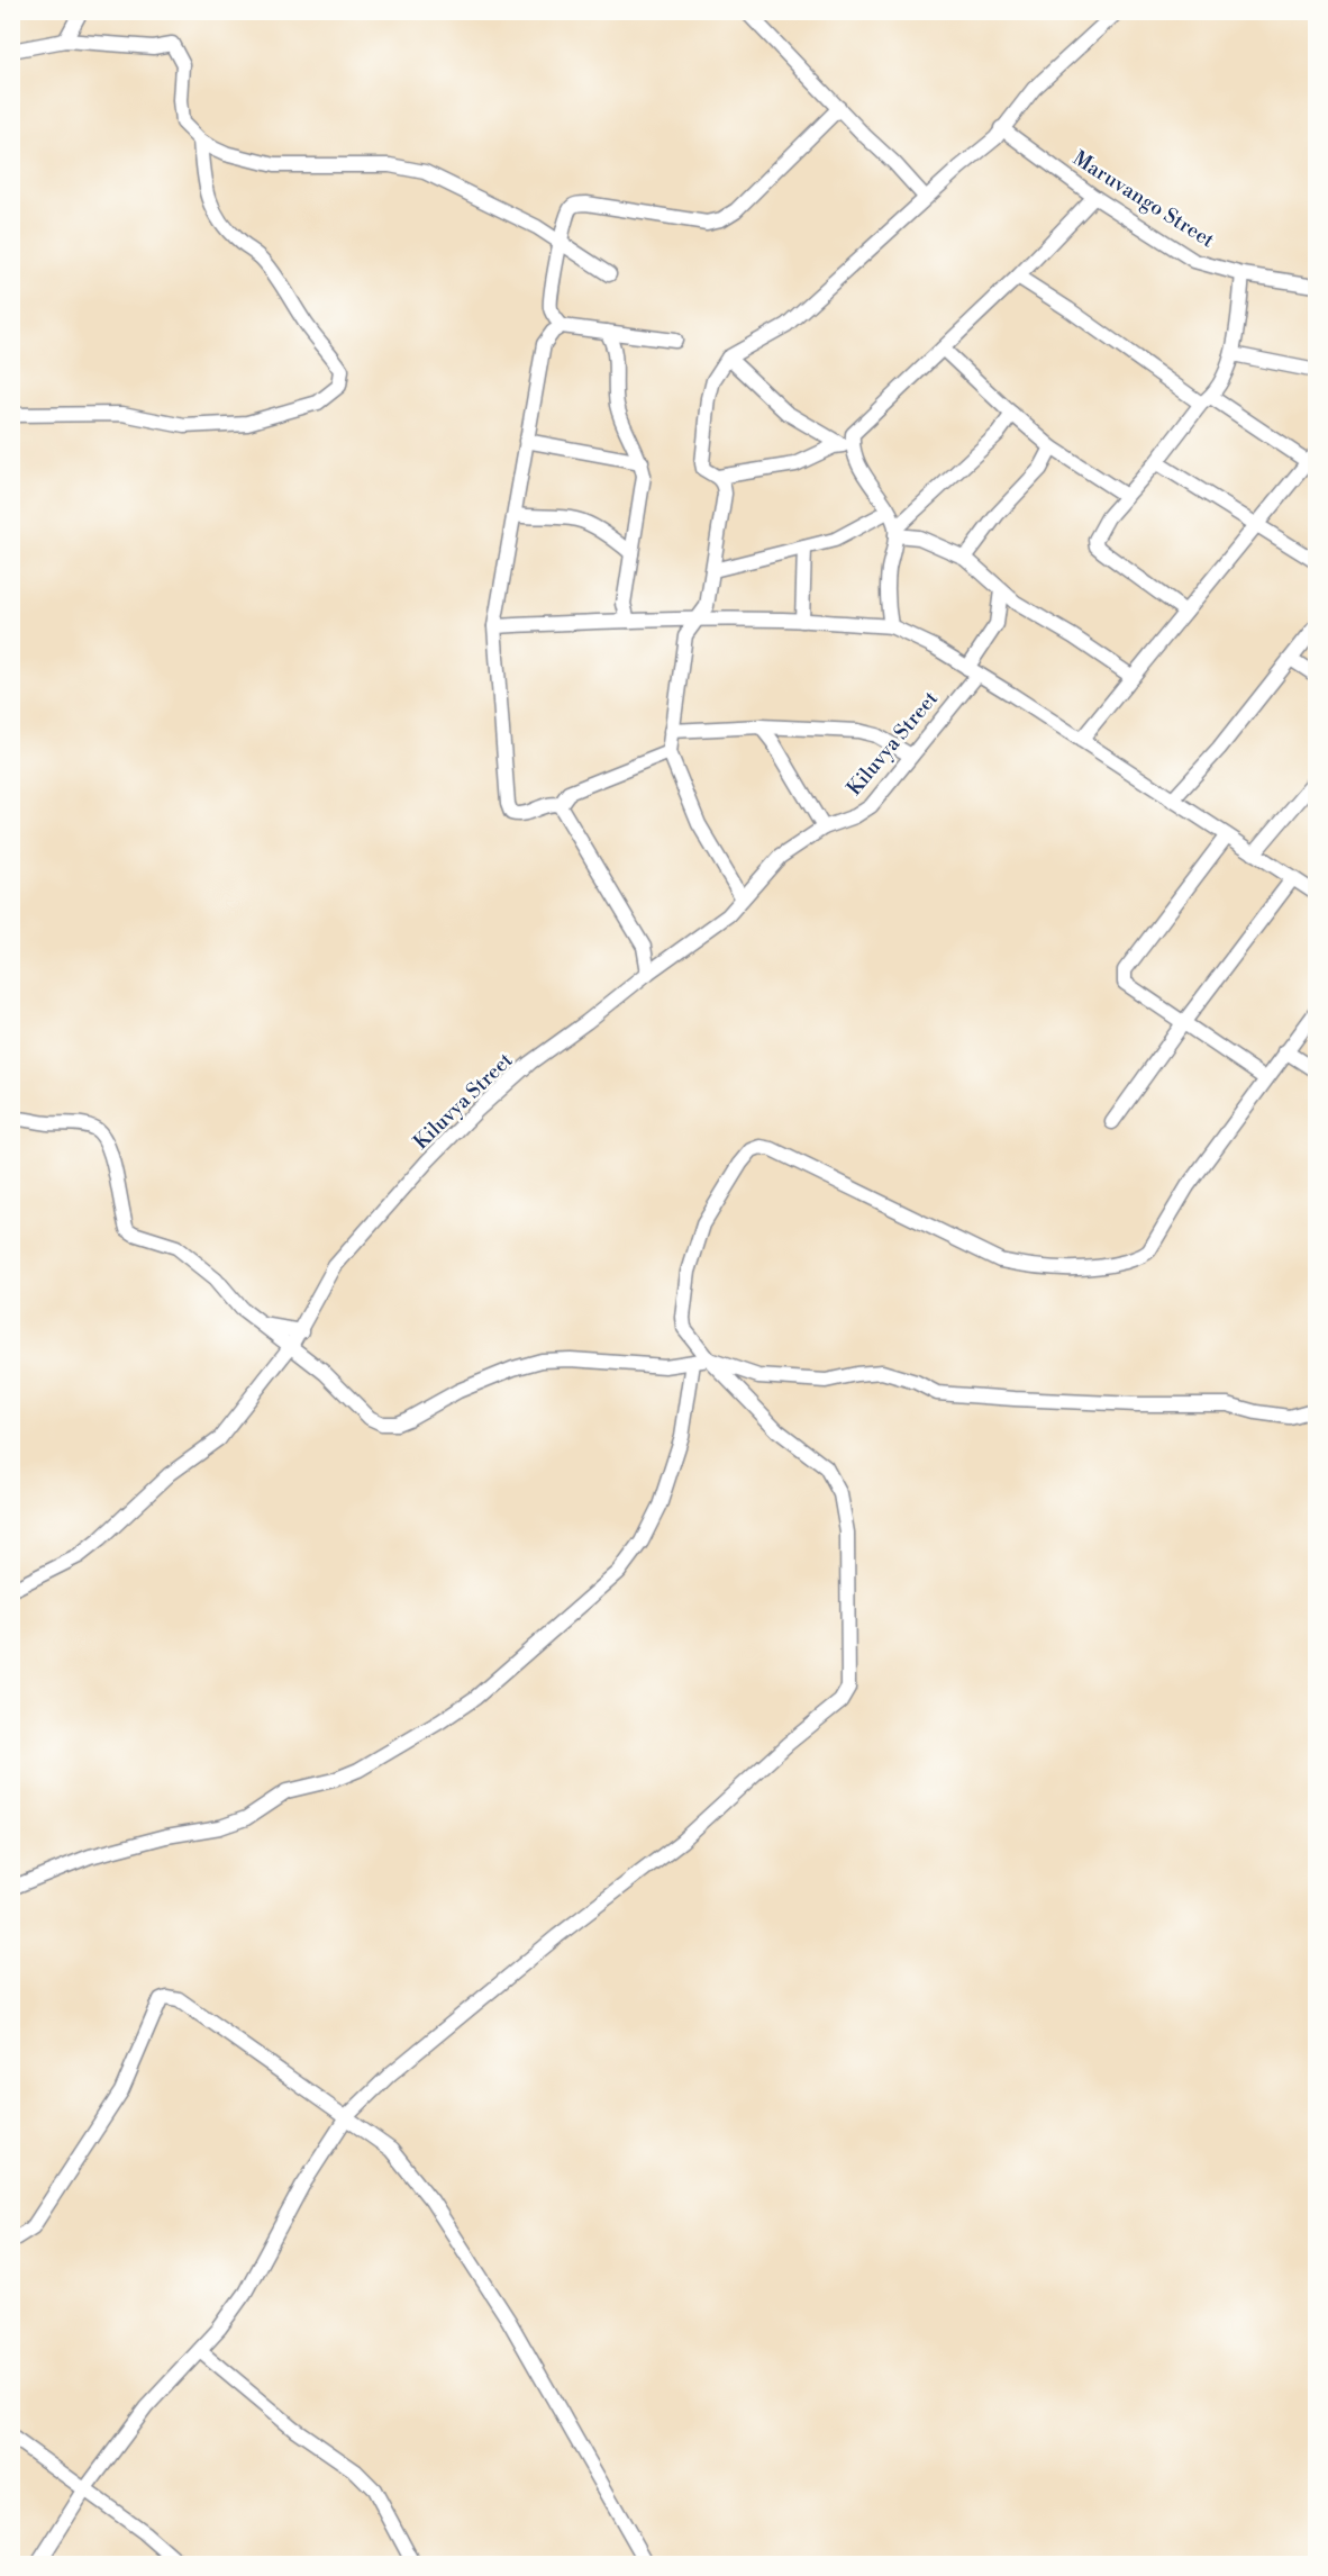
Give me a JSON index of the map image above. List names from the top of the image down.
{
  "streets": {
    "street": ["Maruvango Street", "Kiluvya Street"]
  }
}
